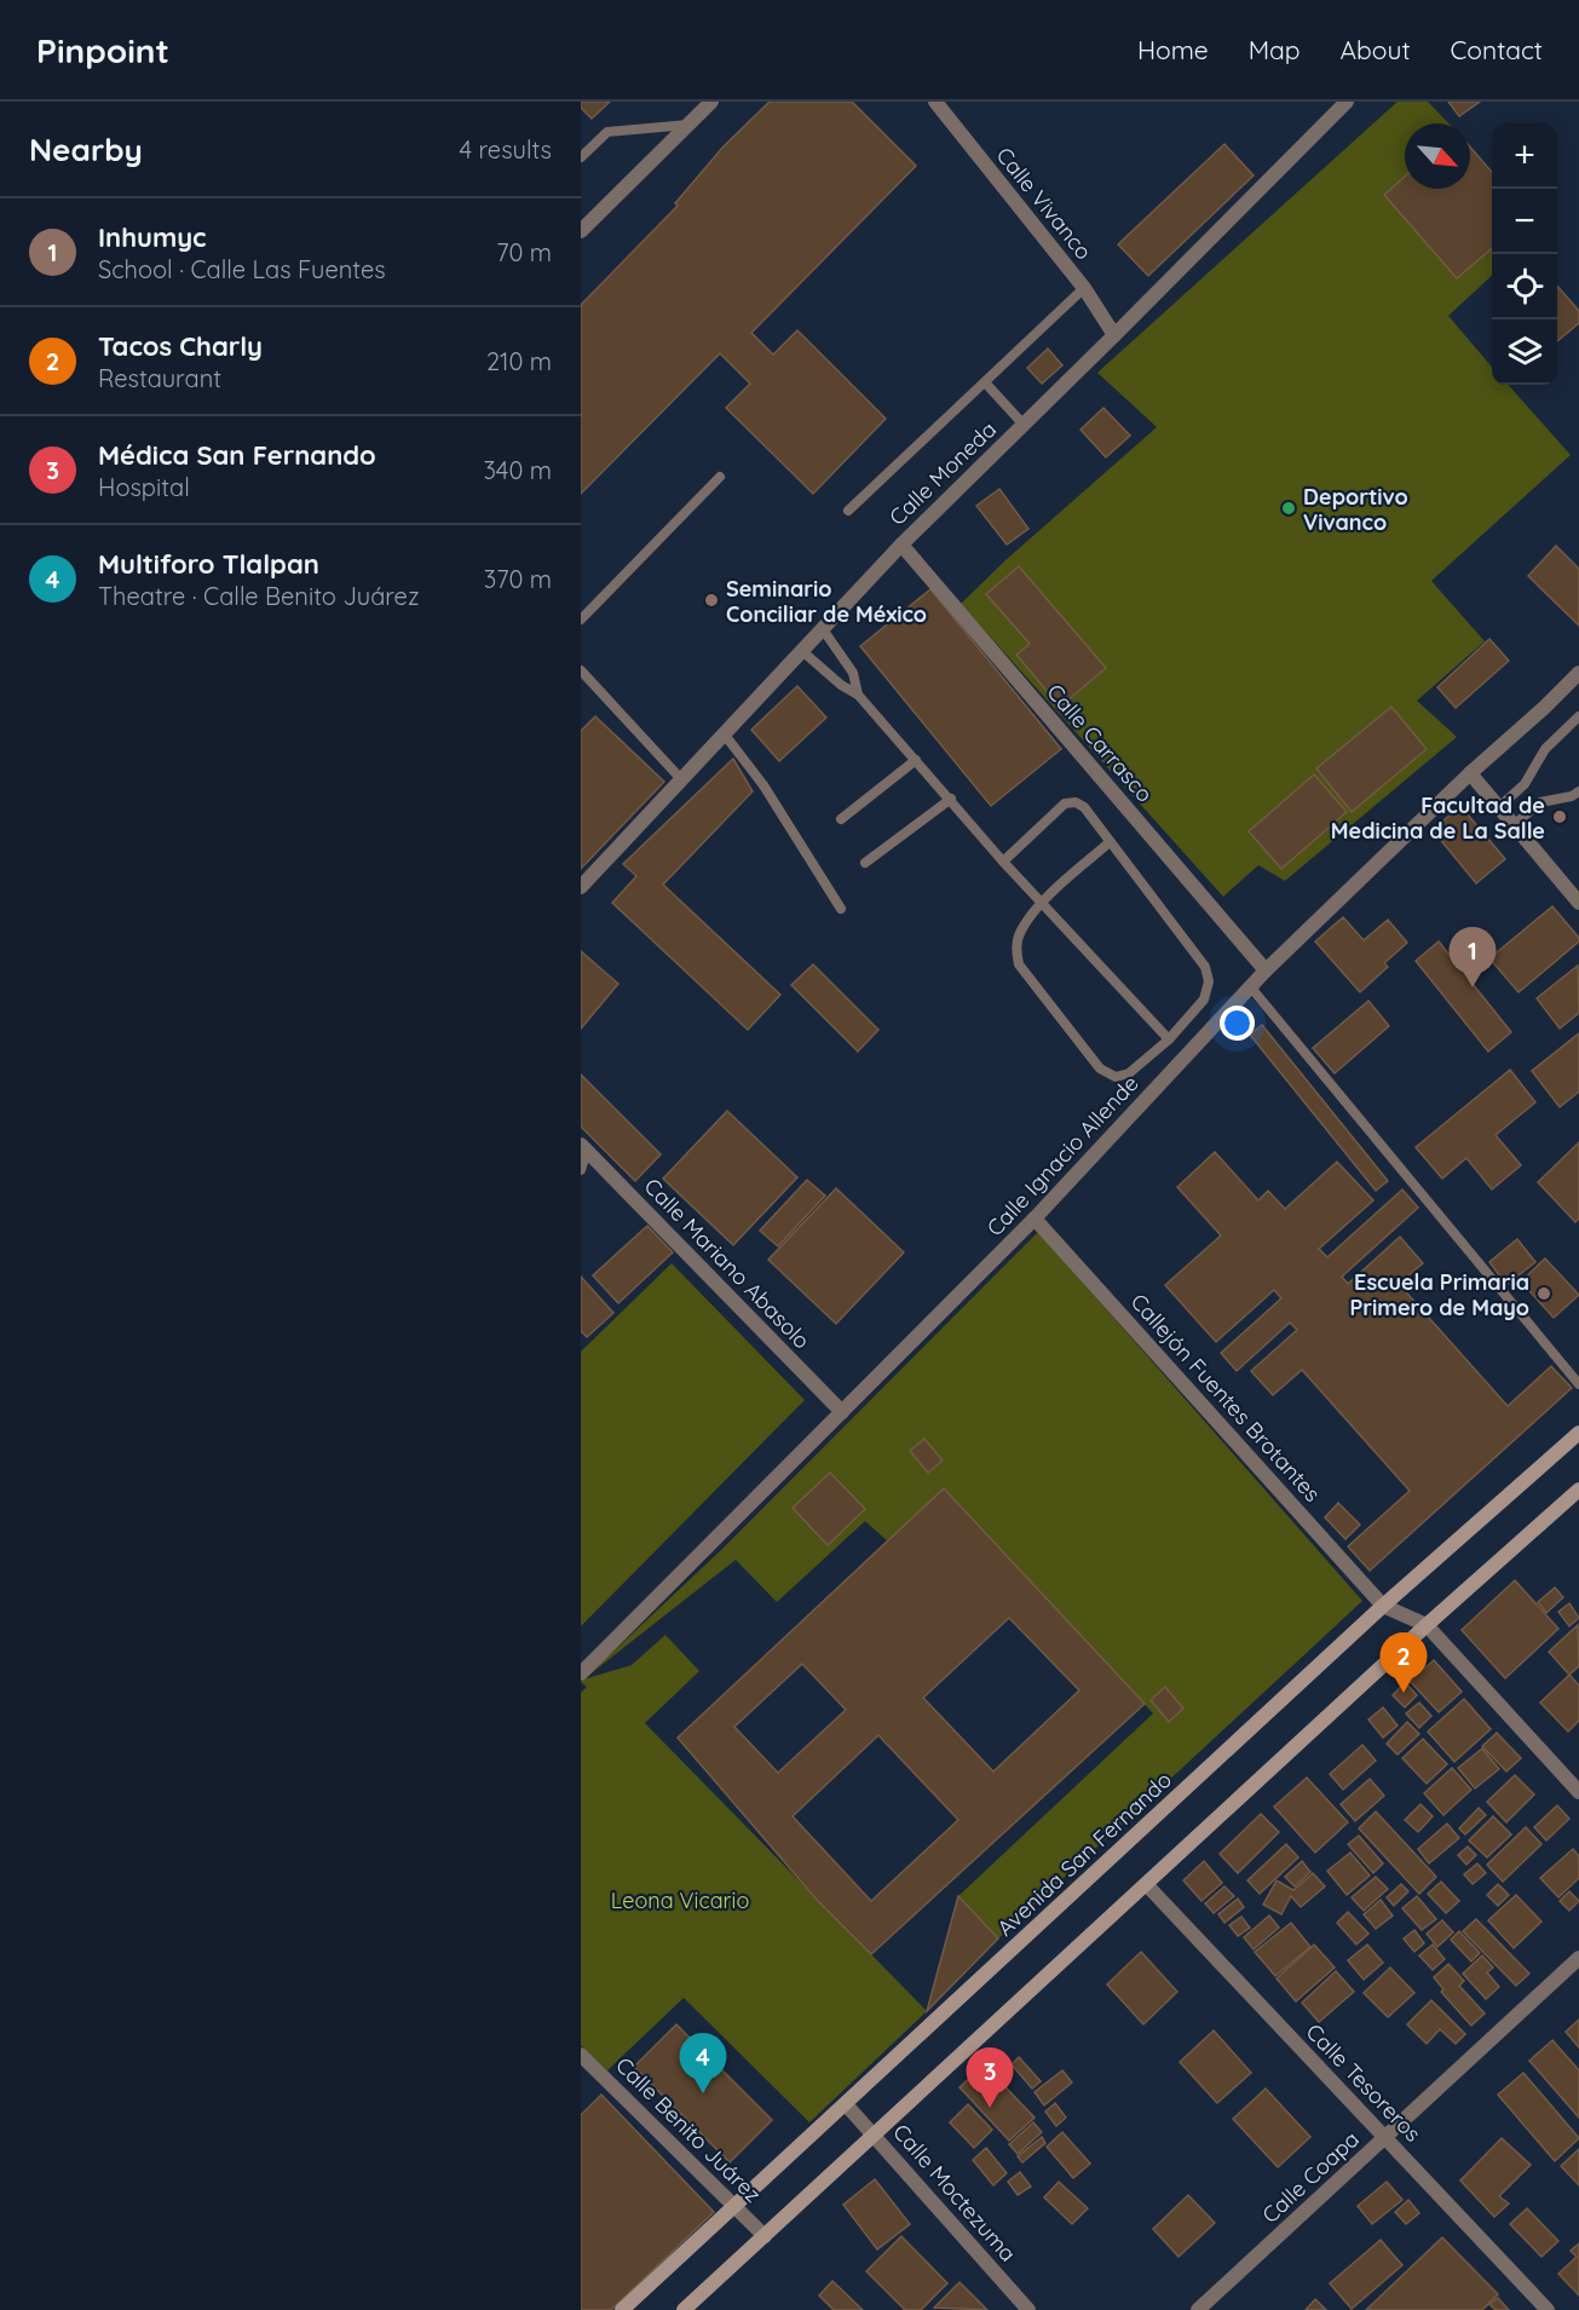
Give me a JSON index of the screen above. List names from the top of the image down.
{
  "streets": {
    "main road": ["Avenida San Fernando"],
    "street": [
      "Calle Vivanco",
      "Calle Moneda",
      "Calle Carrasco",
      "Calle Ignacio Allende",
      "Calle Mariano Abasolo",
      "Callejón Fuentes Brotantes",
      "Calle Tesoreros",
      "Calle Benito Juárez",
      "Calle Coapa",
      "Calle Moctezuma"
    ]
  },
  "crossings": [
    ["Calle Vivanco", "Calle Moneda"],
    ["Calle Moneda", "Calle Carrasco"],
    ["Calle Carrasco", "Calle Ignacio Allende"],
    ["Calle Ignacio Allende", "Calle Mariano Abasolo"],
    ["Calle Ignacio Allende", "Callejón Fuentes Brotantes"],
    ["Callejón Fuentes Brotantes", "Avenida San Fernando"],
    ["Avenida San Fernando", "Calle Benito Juárez"],
    ["Avenida San Fernando", "Calle Moctezuma"],
    ["Calle Tesoreros", "Calle Coapa"]
  ],
  "parks": ["Leona Vicario"],
  "places": [
    "Deportivo Vivanco",
    "Seminario Conciliar de México",
    "Facultad de Medicina de La Salle",
    "Escuela Primaria Primero de Mayo"
  ],
  "north": "bottom right",
  "page": {
    "header": "Pinpoint",
    "nav": [
      "Home",
      "Map",
      "About",
      "Contact"
    ],
    "heading": ["Nearby", "4 results"],
    "map_buttons": ["+", "−"],
    "list": [
      {
        "mark": "1",
        "name": "Inhumyc",
        "note": "School · Calle Las Fuentes",
        "value": "70 m"
      },
      {
        "mark": "2",
        "name": "Tacos Charly",
        "note": "Restaurant",
        "value": "210 m"
      },
      {
        "mark": "3",
        "name": "Médica San Fernando",
        "note": "Hospital",
        "value": "340 m"
      },
      {
        "mark": "4",
        "name": "Multiforo Tlalpan",
        "note": "Theatre · Calle Benito Juárez",
        "value": "370 m"
      }
    ],
    "pins": [
      "1",
      "2",
      "4",
      "3"
    ]
  }
}
